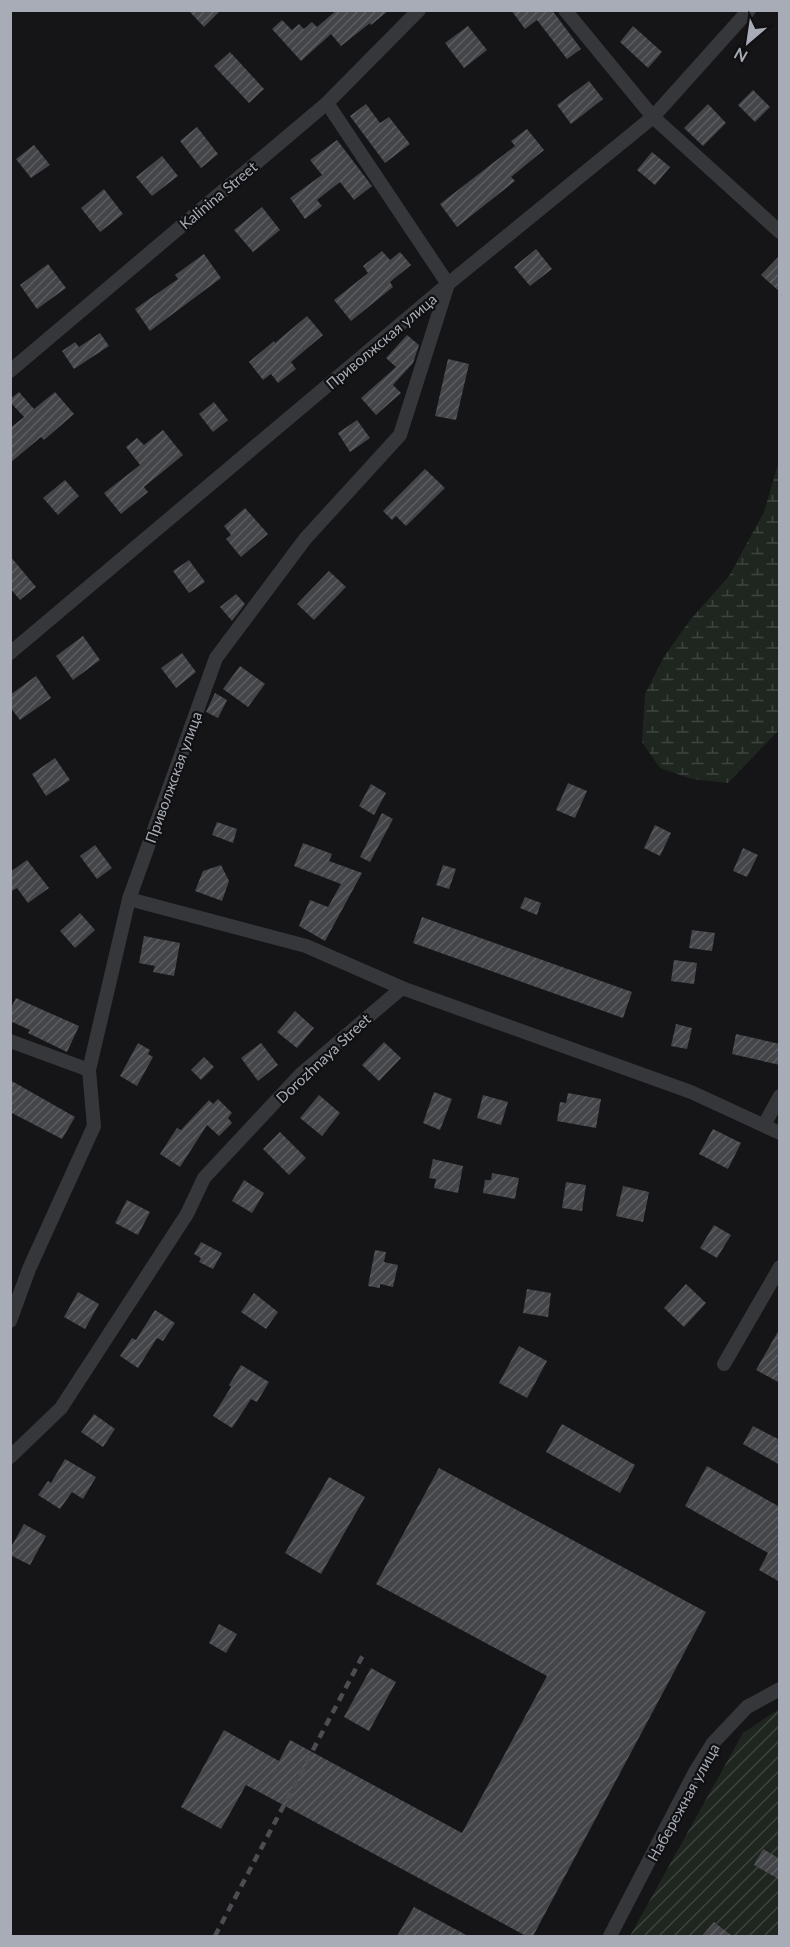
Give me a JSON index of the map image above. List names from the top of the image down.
{
  "streets": {
    "street": [
      "Kalinina Street",
      "Приволжская улица",
      "Dorozhnaya Street",
      "Набережная улица"
    ]
  },
  "crossings": [
    ["Kalinina Street", "Приволжская улица"]
  ],
  "north": "bottom left"
}
